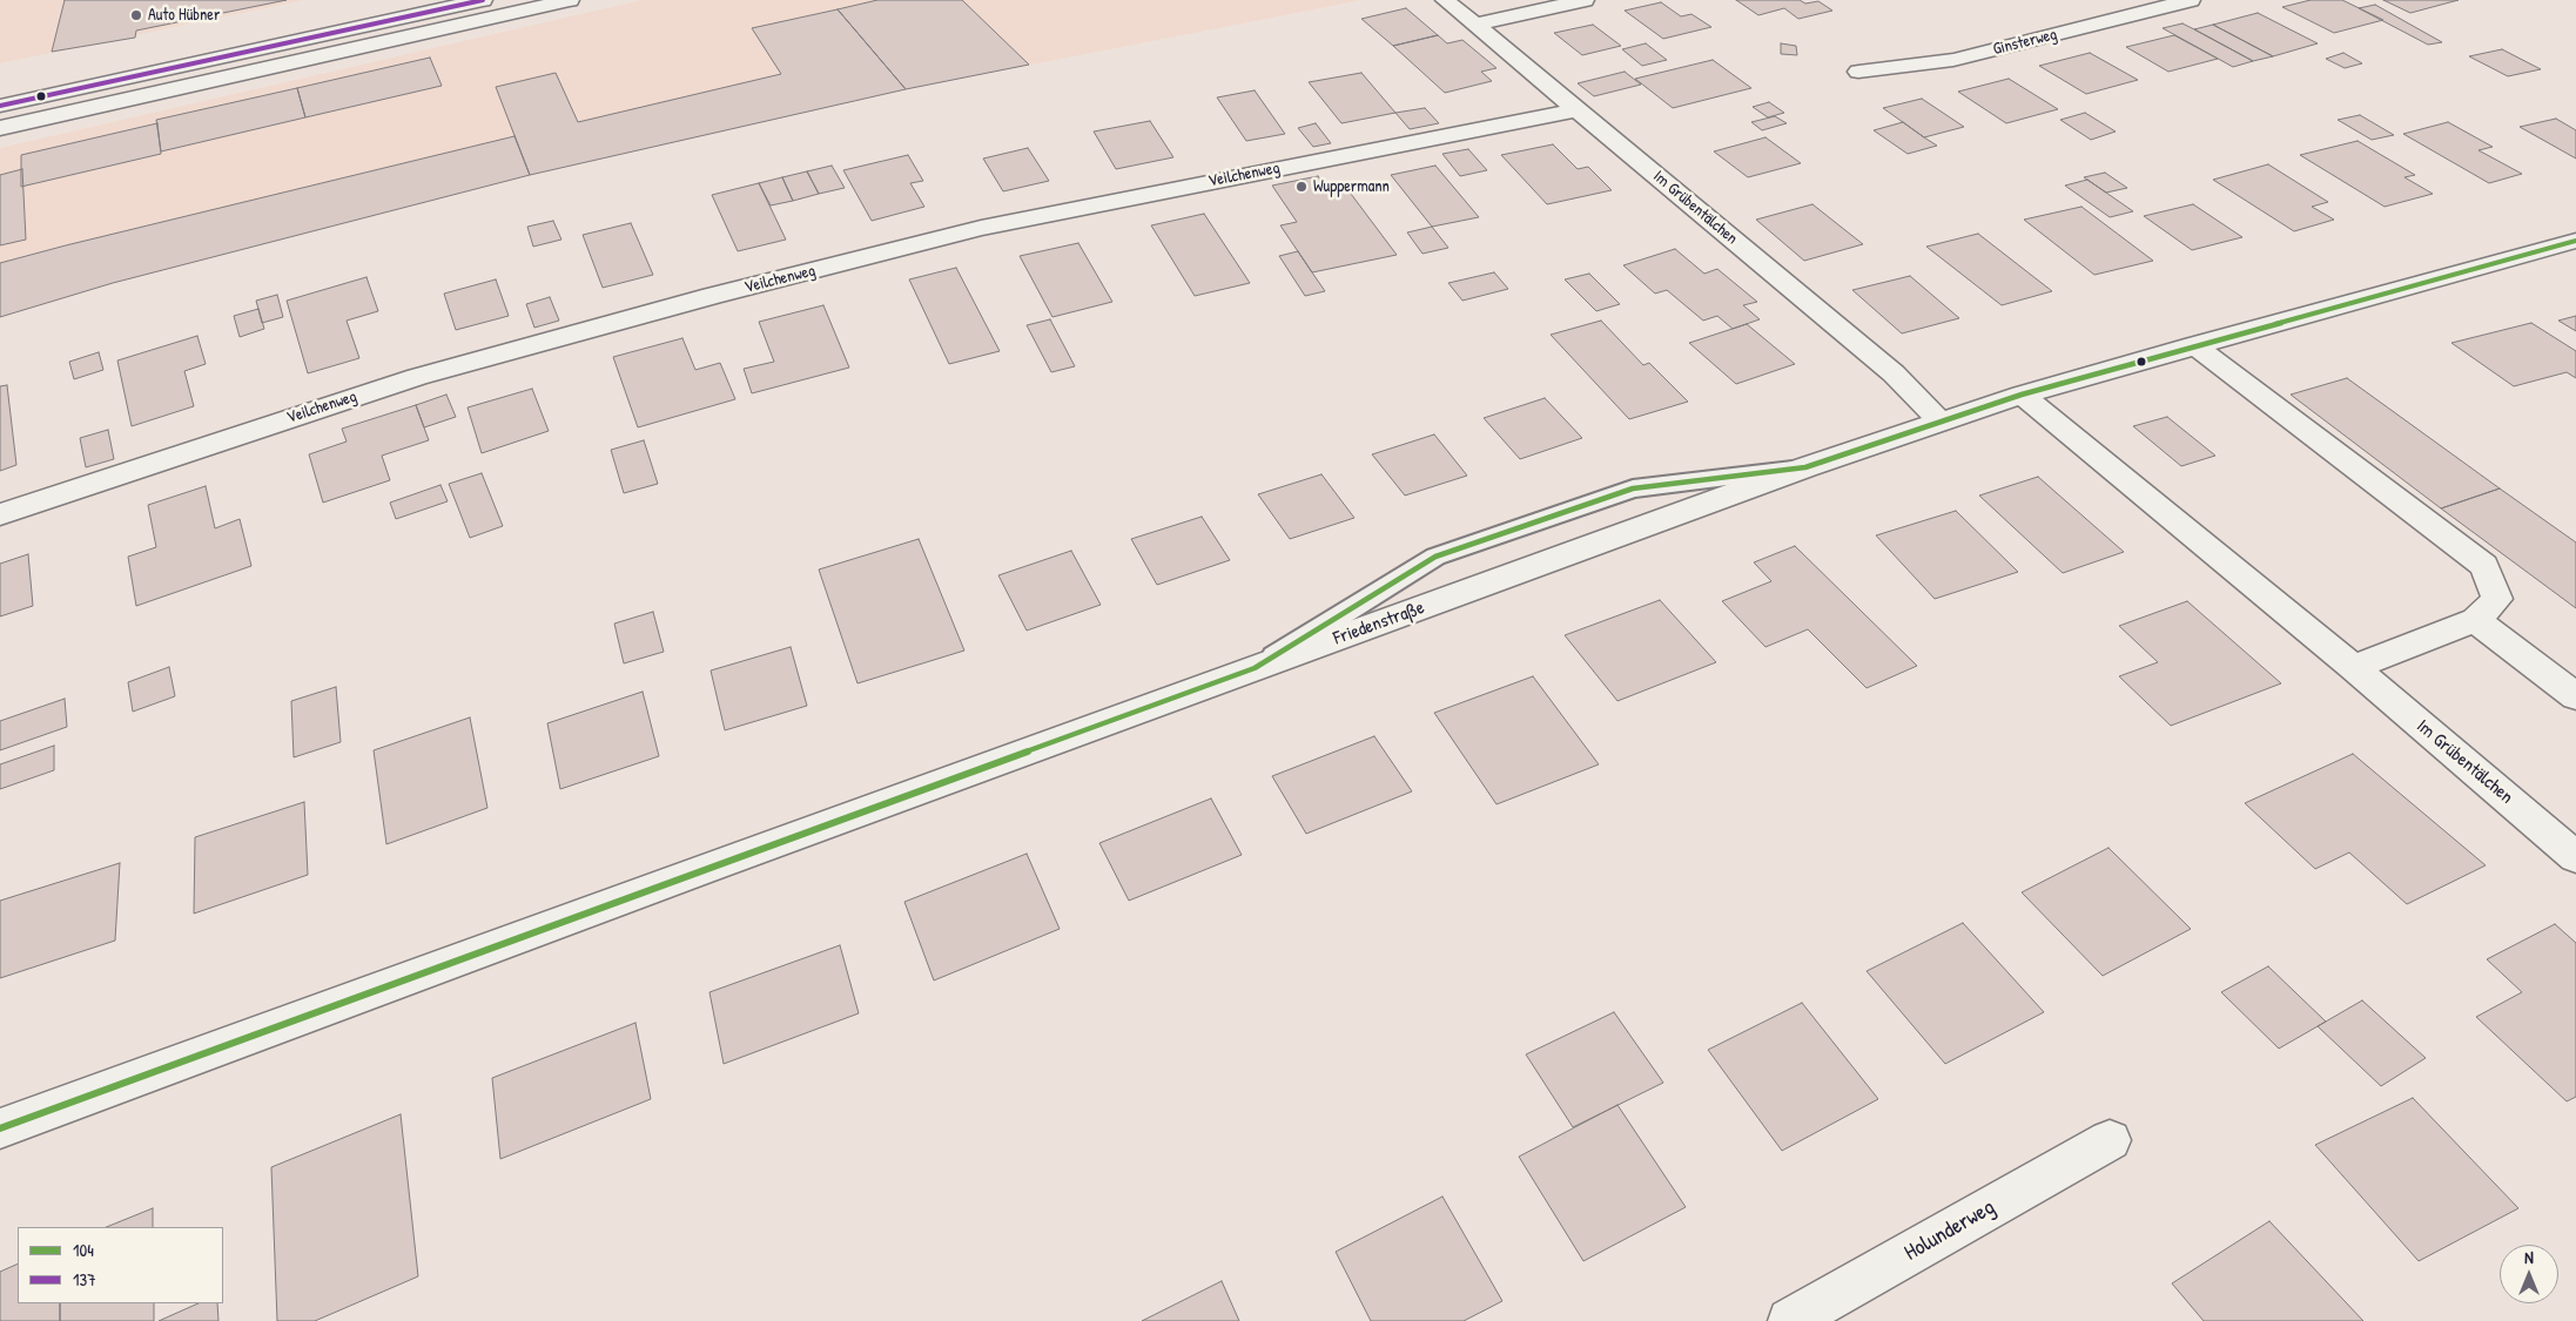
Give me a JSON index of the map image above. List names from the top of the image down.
{
  "streets": {
    "street": [
      "Ginsterweg",
      "Veilchenweg",
      "Im Grübentälchen",
      "Friedenstraße",
      "Holunderweg"
    ]
  },
  "crossings": [
    ["Veilchenweg", "Im Grübentälchen"],
    ["Im Grübentälchen", "Friedenstraße"]
  ],
  "places": ["Auto Hübner", "Wuppermann"],
  "lines": ["transit line 137", "transit line 104"],
  "legend": ["104", "137"],
  "north": "top"
}
